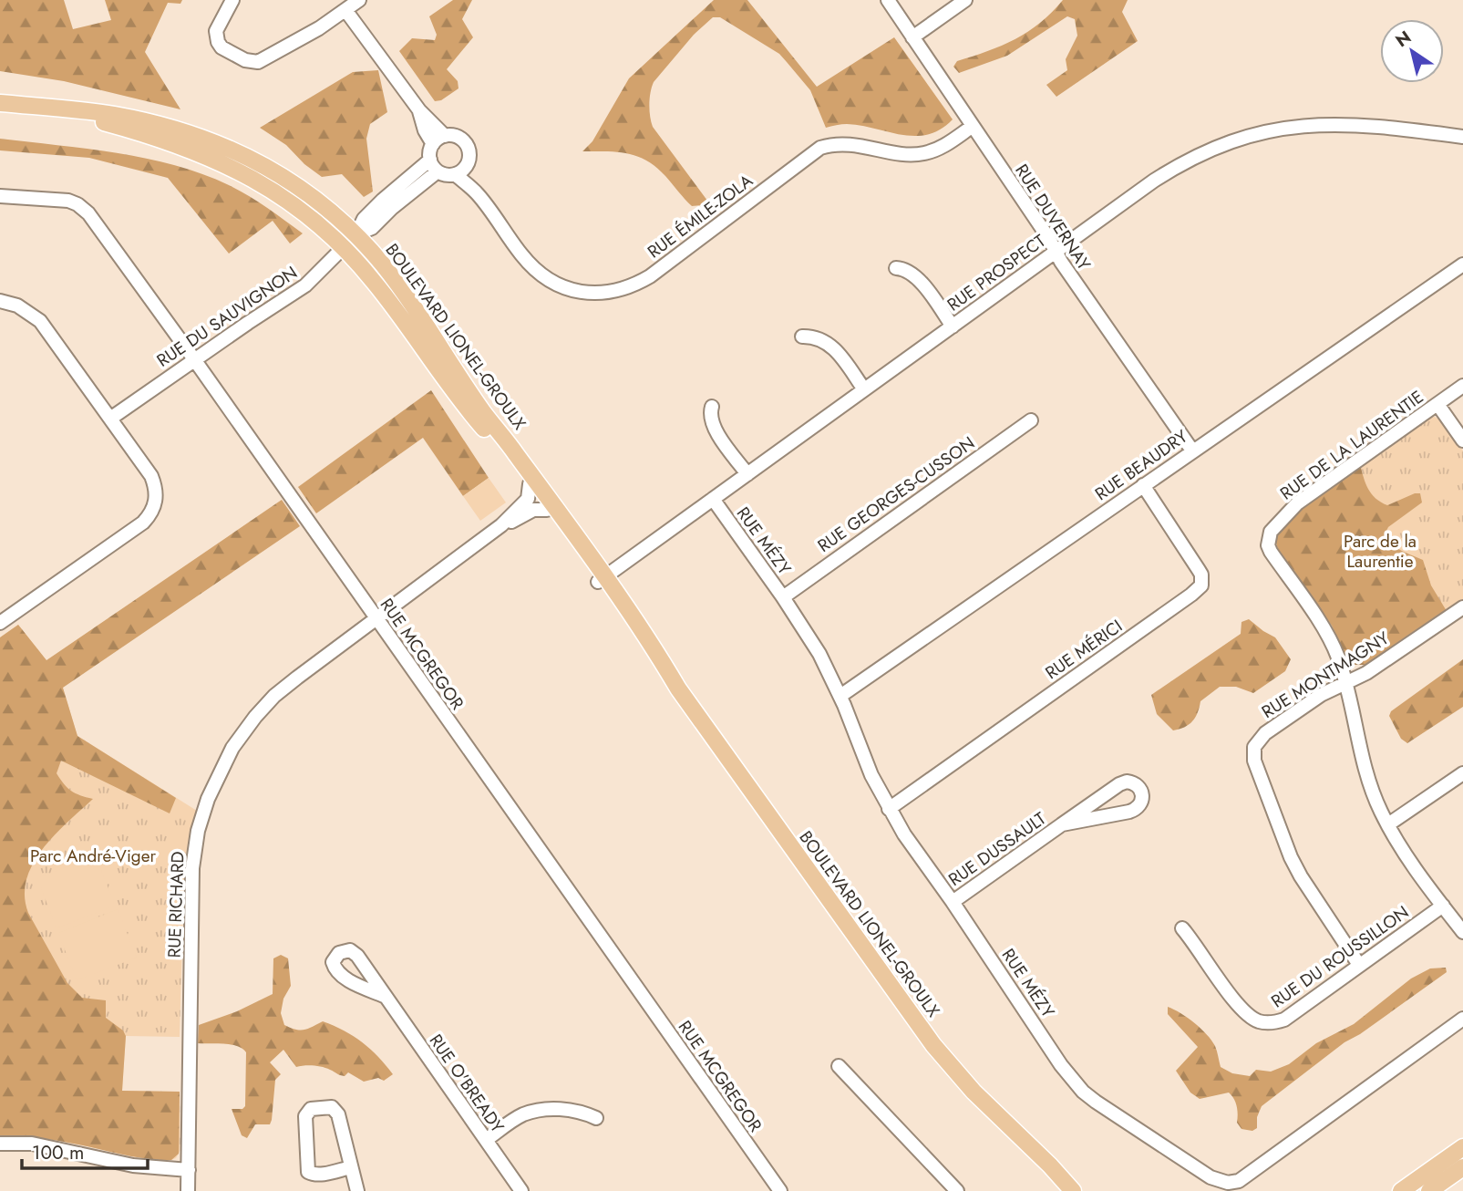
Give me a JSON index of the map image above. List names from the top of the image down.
{
  "streets": {
    "main road": ["BOULEVARD LIONEL-GROULX"],
    "street": [
      "RUE ÉMILE-ZOLA",
      "RUE DUVERNAY",
      "RUE PROSPECT",
      "RUE DU SAUVIGNON",
      "RUE DE LA LAURENTIE",
      "RUE BEAUDRY",
      "RUE GEORGES-CUSSON",
      "RUE MÉZY",
      "RUE MÉRICI",
      "RUE MCGREGOR",
      "RUE MONTMAGNY",
      "RUE DUSSAULT",
      "RUE RICHARD",
      "RUE DU ROUSSILLON",
      "RUE O'BREADY"
    ]
  },
  "crossings": [
    ["RUE ÉMILE-ZOLA", "RUE DUVERNAY"],
    ["RUE DUVERNAY", "RUE PROSPECT"],
    ["RUE DUVERNAY", "RUE BEAUDRY"],
    ["RUE PROSPECT", "BOULEVARD LIONEL-GROULX"],
    ["RUE PROSPECT", "RUE MÉZY"],
    ["RUE DU SAUVIGNON", "BOULEVARD LIONEL-GROULX"],
    ["RUE DU SAUVIGNON", "RUE MCGREGOR"],
    ["BOULEVARD LIONEL-GROULX", "RUE RICHARD"],
    ["RUE DE LA LAURENTIE", "RUE MONTMAGNY"],
    ["RUE BEAUDRY", "RUE MÉZY"],
    ["RUE BEAUDRY", "RUE MÉRICI"],
    ["RUE GEORGES-CUSSON", "RUE MÉZY"],
    ["RUE MÉZY", "RUE MÉRICI"],
    ["RUE MÉZY", "RUE DUSSAULT"],
    ["RUE MCGREGOR", "RUE RICHARD"],
    ["RUE MONTMAGNY", "RUE DU ROUSSILLON"]
  ],
  "parks": ["Parc de la Laurentie", "Parc André-Viger"],
  "scale_bar": "100 m",
  "north": "top left"
}
